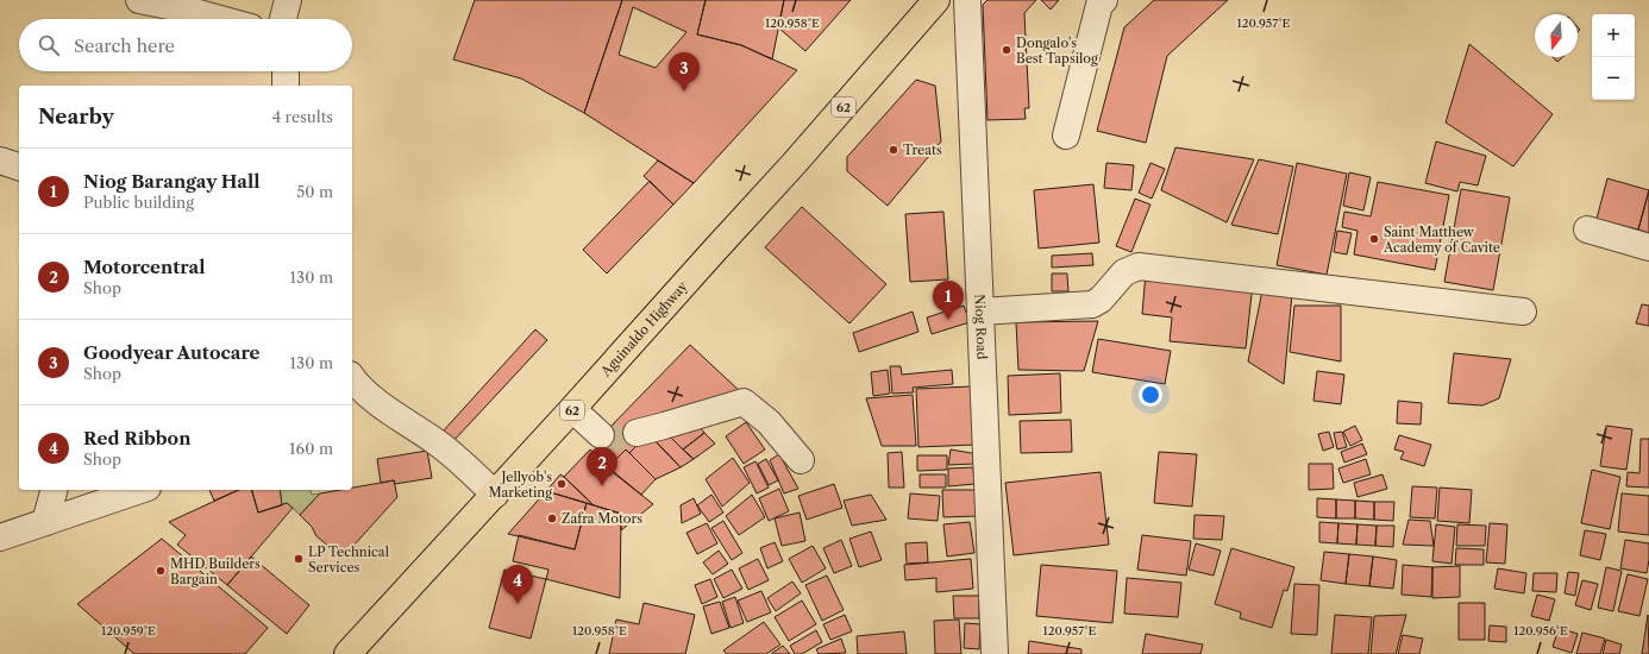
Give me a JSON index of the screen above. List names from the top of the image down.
{
  "streets": {
    "highway": ["62", "Aguinaldo Highway"],
    "street": ["Niog Road"]
  },
  "places": [
    "Dongalo's Best Tapsilog",
    "Treats",
    "Saint Matthew Academy of Cavite",
    "Jellyob's Marketing",
    "Zafra Motors",
    "LP Technical Services",
    "MHD Builders Bargain"
  ],
  "north": "bottom",
  "page": {
    "map_buttons": ["+", "−"],
    "search": "Search here",
    "pins": [
      "3",
      "1",
      "2",
      "4"
    ],
    "heading": ["Nearby", "4 results"],
    "list": [
      {
        "mark": "1",
        "name": "Niog Barangay Hall",
        "note": "Public building",
        "value": "50 m"
      },
      {
        "mark": "2",
        "name": "Motorcentral",
        "note": "Shop",
        "value": "130 m"
      },
      {
        "mark": "3",
        "name": "Goodyear Autocare",
        "note": "Shop",
        "value": "130 m"
      },
      {
        "mark": "4",
        "name": "Red Ribbon",
        "note": "Shop",
        "value": "160 m"
      }
    ]
  },
  "coordinates": [
    "120.958°E",
    "120.957°E",
    "120.959°E",
    "120.956°E"
  ]
}
